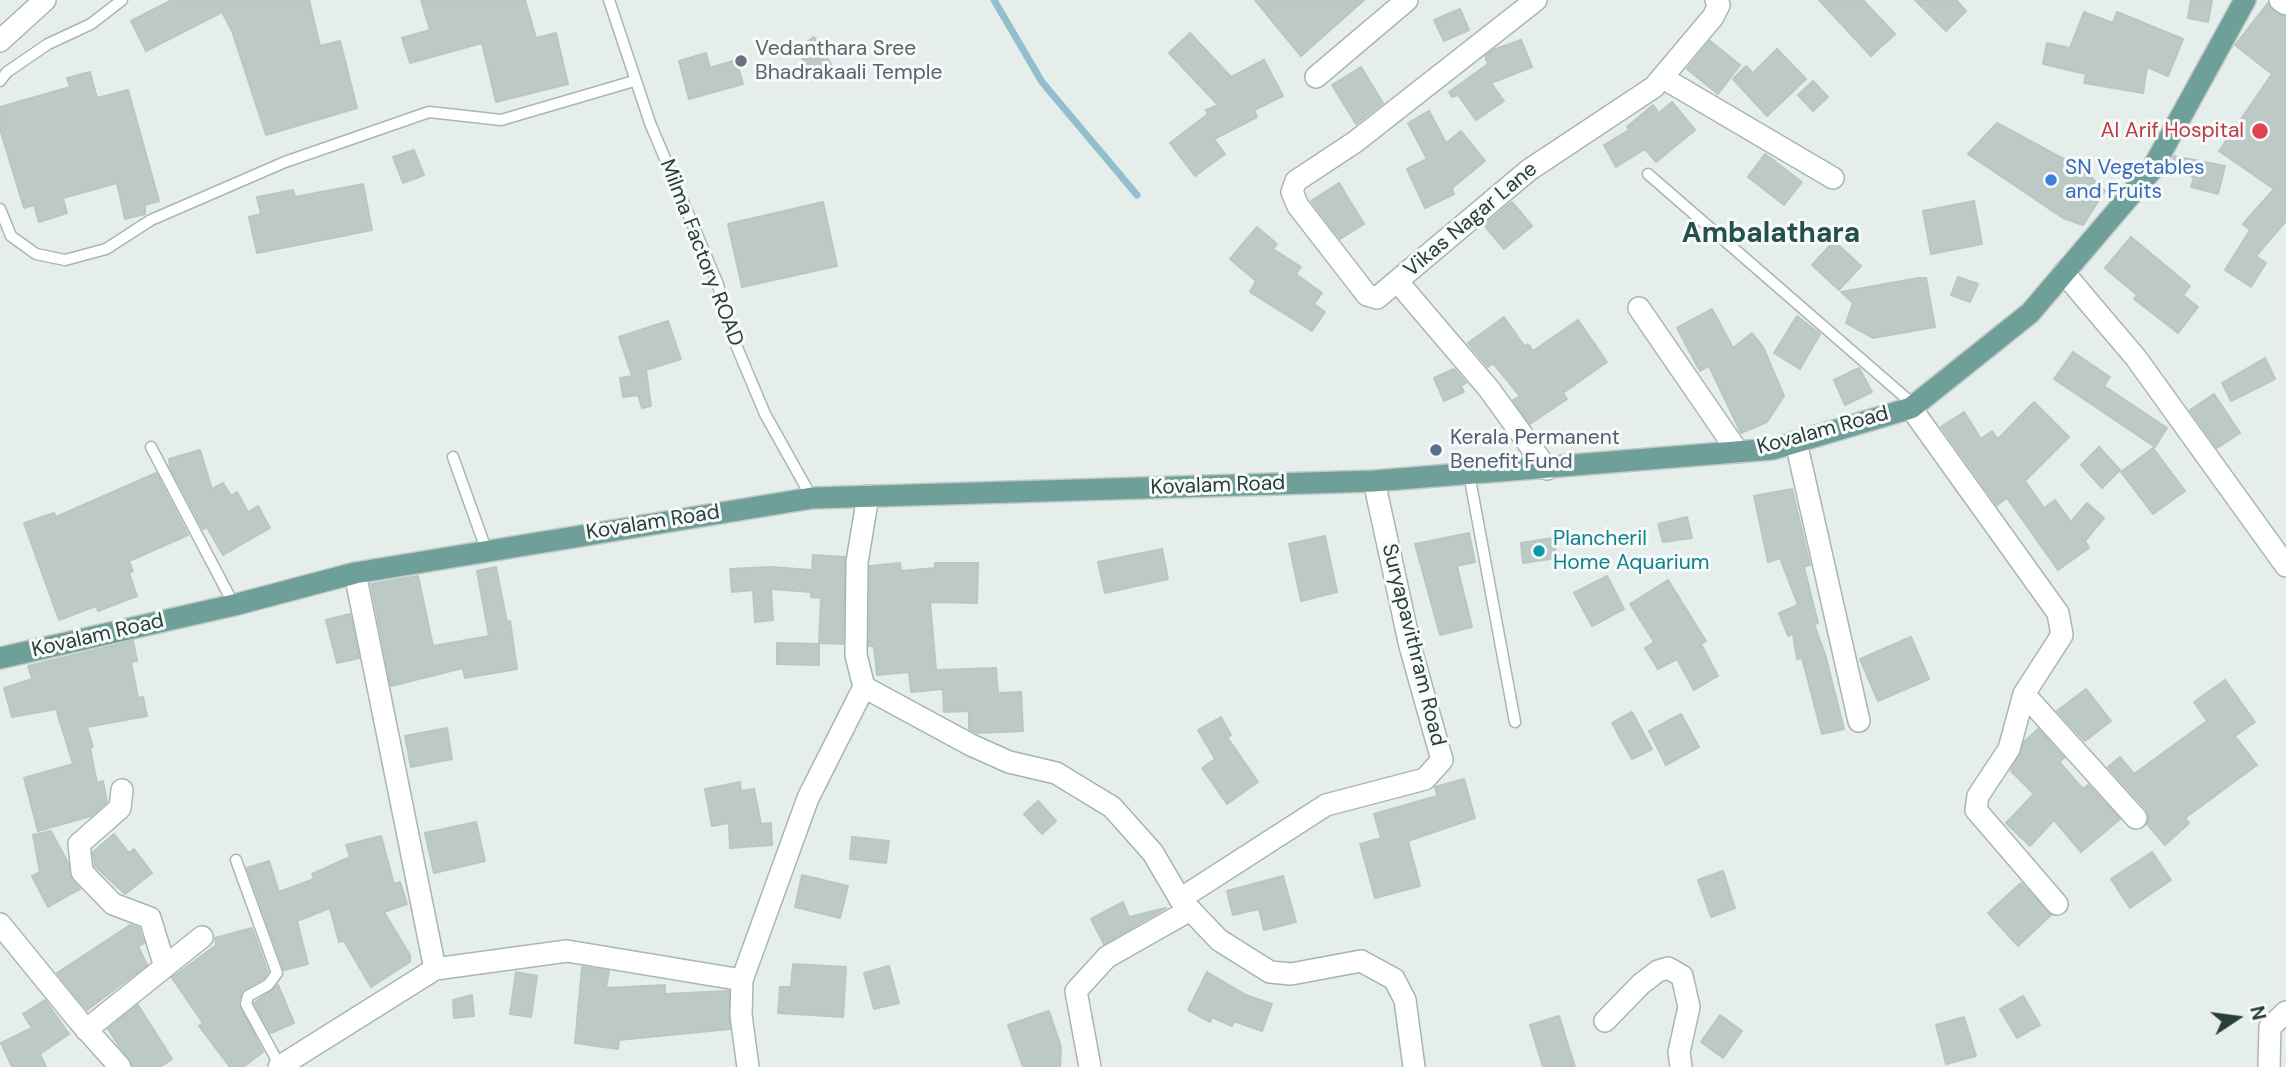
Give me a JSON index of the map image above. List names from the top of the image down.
{
  "streets": {
    "main road": ["Kovalam Road"],
    "street": ["Vikas Nagar Lane", "Suryapavithram Road"],
    "lane": ["Milma Factory ROAD"]
  },
  "crossings": [
    ["Vikas Nagar Lane", "Kovalam Road"],
    ["Milma Factory ROAD", "Kovalam Road"],
    ["Kovalam Road", "Suryapavithram Road"]
  ],
  "districts": ["Ambalathara"],
  "places": [
    "Vedanthara Sree Bhadrakaali Temple",
    "Al Arif Hospital",
    "SN Vegetables and Fruits",
    "Kerala Permanent Benefit Fund",
    "Plancheril Home Aquarium"
  ],
  "north": "right"
}
